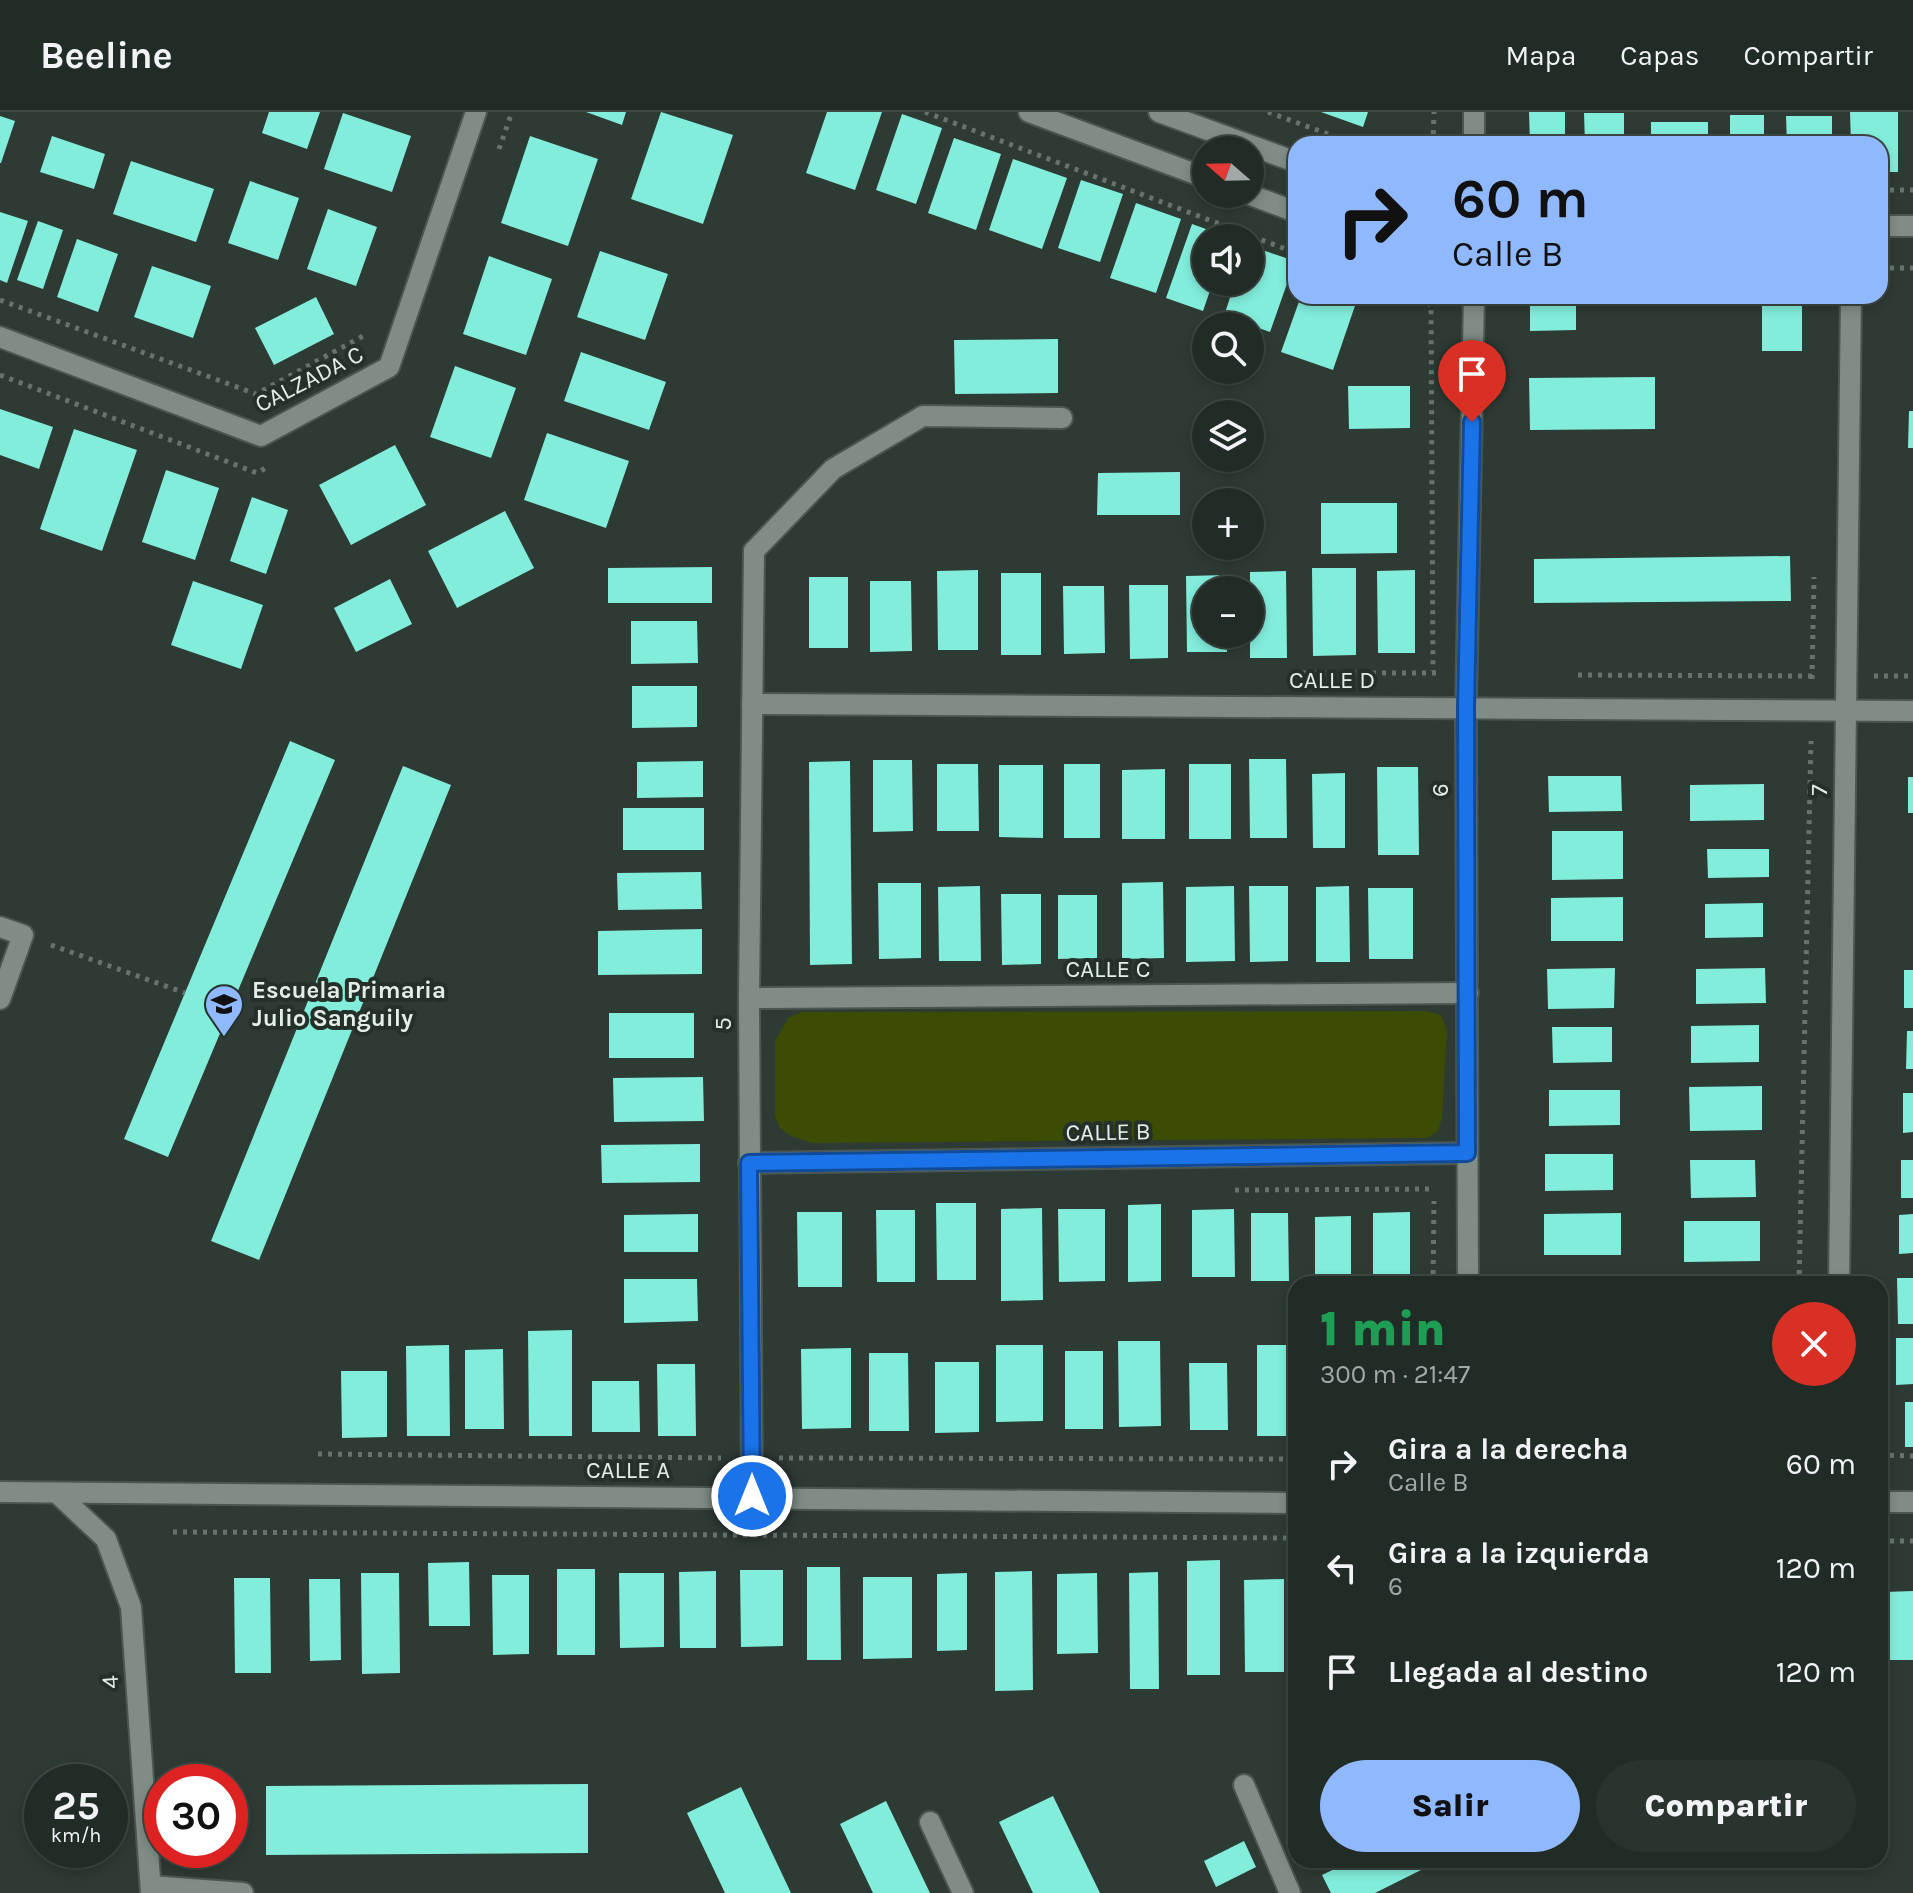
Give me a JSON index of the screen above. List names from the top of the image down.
{
  "streets": {
    "street": [
      "CALZADA C",
      "CALLE D",
      "6",
      "7",
      "CALLE C",
      "5",
      "CALLE B",
      "CALLE A",
      "4"
    ]
  },
  "crossings": [
    ["CALLE D", "6"],
    ["CALLE D", "7"],
    ["CALLE D", "5"],
    ["6", "CALLE C"],
    ["6", "CALLE B"],
    ["CALLE C", "5"],
    ["5", "CALLE B"],
    ["5", "CALLE A"],
    ["CALLE A", "4"]
  ],
  "places": {
    "school or university": ["Escuela Primaria Julio Sanguily"]
  },
  "north": "left",
  "page": {
    "header": "Beeline",
    "nav": ["Mapa", "Capas", "Compartir"],
    "map_buttons": ["+", "−"],
    "turn": ["60 m", "Calle B"],
    "heading": ["1 min", "300 m · 21:47"],
    "list": [
      {
        "name": "Gira a la derecha",
        "note": "Calle B",
        "value": "60 m"
      },
      {
        "name": "Gira a la izquierda",
        "note": "6",
        "value": "120 m"
      },
      {
        "name": "Llegada al destino",
        "value": "120 m"
      }
    ],
    "buttons": ["Salir", "Compartir"],
    "speed": "25 km/h",
    "limit": "30"
  }
}
